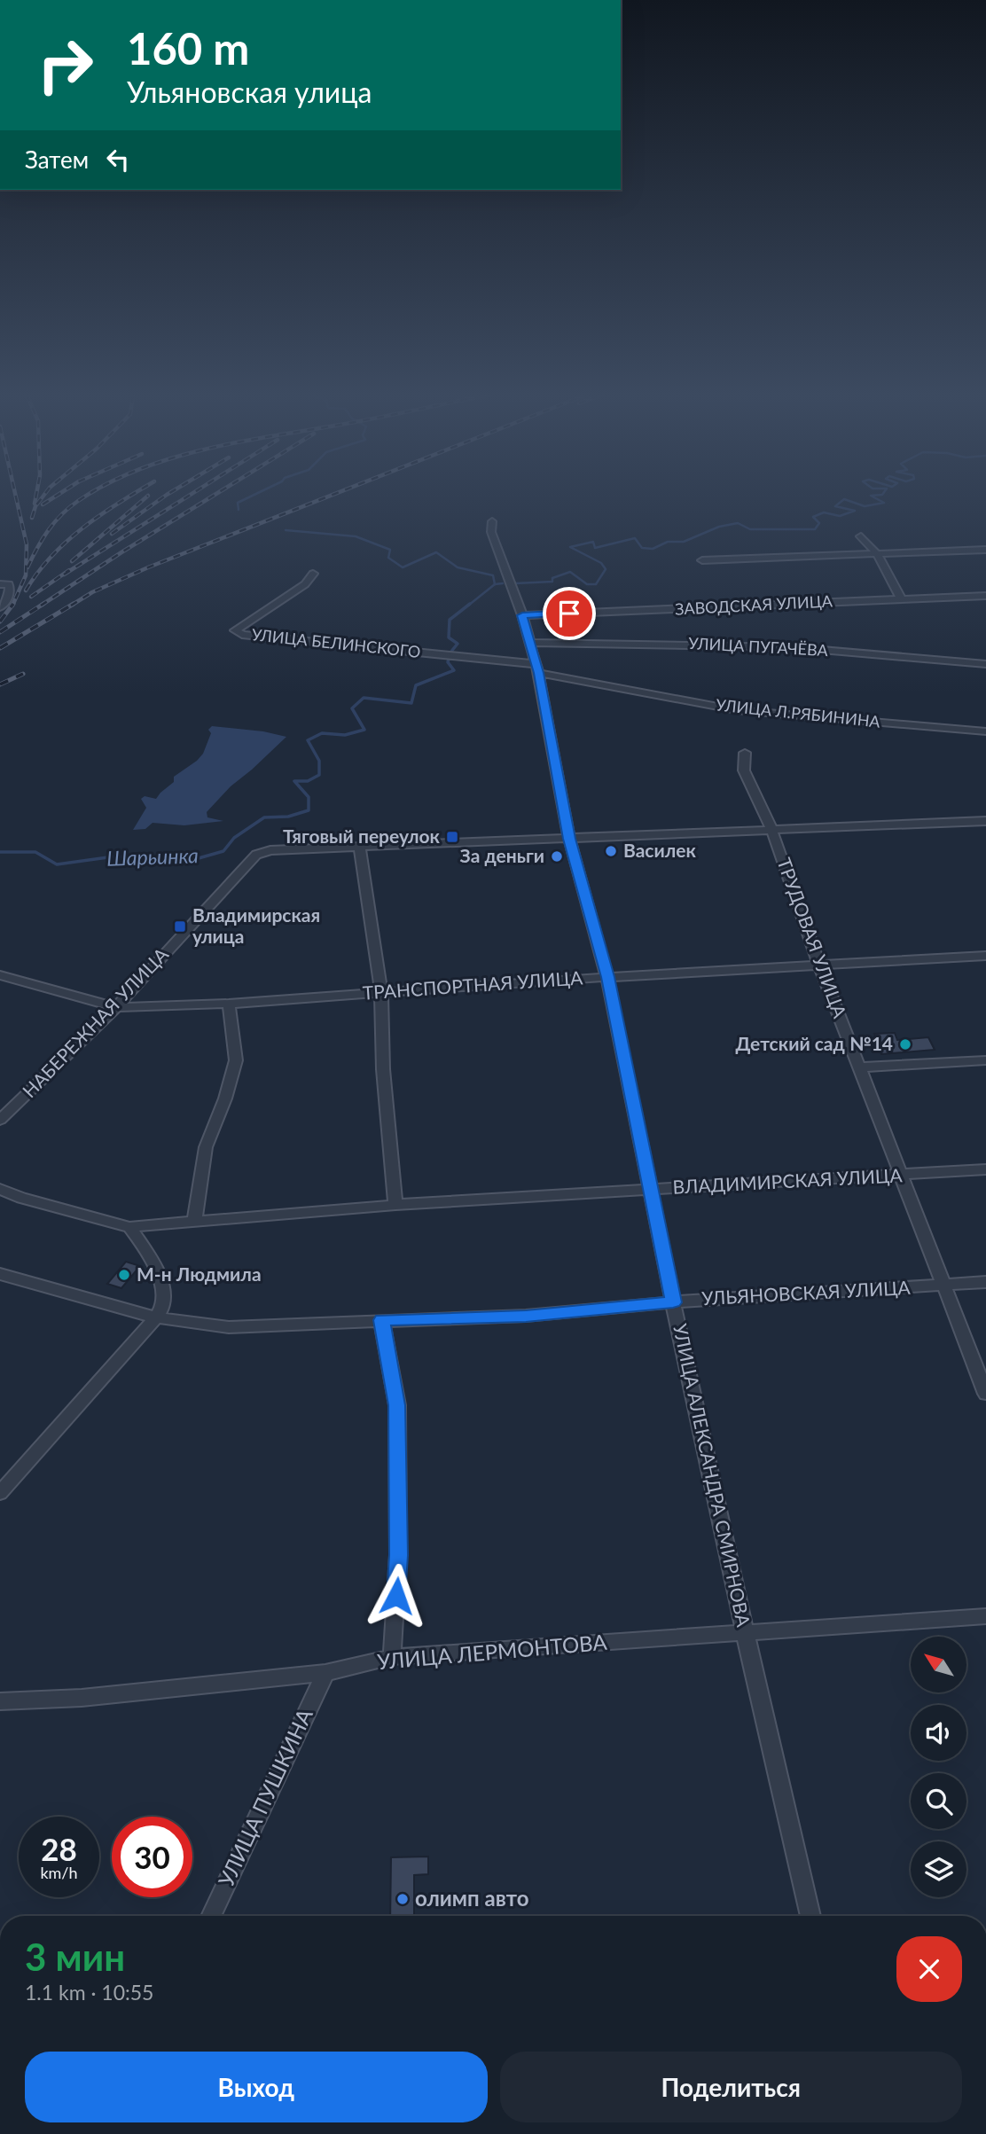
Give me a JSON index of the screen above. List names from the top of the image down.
{
  "streets": {
    "street": [
      "ЗАВОДСКАЯ УЛИЦА",
      "УЛИЦА БЕЛИНСКОГО",
      "УЛИЦА ПУГАЧЁВА",
      "УЛИЦА Л.РЯБИНИНА",
      "ТРУДОВАЯ УЛИЦА",
      "ТРАНСПОРТНАЯ УЛИЦА",
      "НАБЕРЕЖНАЯ УЛИЦА",
      "ВЛАДИМИРСКАЯ УЛИЦА",
      "УЛЬЯНОВСКАЯ УЛИЦА",
      "УЛИЦА АЛЕКСАНДРА СМИРНОВА",
      "УЛИЦА ЛЕРМОНТОВА",
      "УЛИЦА ПУШКИНА"
    ]
  },
  "crossings": [
    ["ЗАВОДСКАЯ УЛИЦА", "УЛИЦА АЛЕКСАНДРА СМИРНОВА"],
    ["УЛИЦА БЕЛИНСКОГО", "УЛИЦА Л.РЯБИНИНА"],
    ["УЛИЦА БЕЛИНСКОГО", "УЛИЦА АЛЕКСАНДРА СМИРНОВА"],
    ["УЛИЦА ПУГАЧЁВА", "УЛИЦА АЛЕКСАНДРА СМИРНОВА"],
    ["УЛИЦА Л.РЯБИНИНА", "УЛИЦА АЛЕКСАНДРА СМИРНОВА"],
    ["ТРУДОВАЯ УЛИЦА", "ТРАНСПОРТНАЯ УЛИЦА"],
    ["ТРУДОВАЯ УЛИЦА", "ВЛАДИМИРСКАЯ УЛИЦА"],
    ["ТРУДОВАЯ УЛИЦА", "УЛЬЯНОВСКАЯ УЛИЦА"],
    ["ТРАНСПОРТНАЯ УЛИЦА", "НАБЕРЕЖНАЯ УЛИЦА"],
    ["ТРАНСПОРТНАЯ УЛИЦА", "УЛИЦА АЛЕКСАНДРА СМИРНОВА"],
    ["ВЛАДИМИРСКАЯ УЛИЦА", "УЛИЦА АЛЕКСАНДРА СМИРНОВА"],
    ["УЛЬЯНОВСКАЯ УЛИЦА", "УЛИЦА АЛЕКСАНДРА СМИРНОВА"],
    ["УЛИЦА АЛЕКСАНДРА СМИРНОВА", "УЛИЦА ЛЕРМОНТОВА"],
    ["УЛИЦА ЛЕРМОНТОВА", "УЛИЦА ПУШКИНА"]
  ],
  "water": ["Шарьинка"],
  "places": {
    "transit": ["Тяговый переулок", "Владимирская улица"],
    "other": [
      "Василек",
      "За деньги",
      "Детский сад №14",
      "М-н Людмила",
      "олимп авто"
    ]
  },
  "north": "top left",
  "page": {
    "turn": ["160 m", "Ульяновская улица"],
    "then": "Затем",
    "speed": "28 km/h",
    "limit": "30",
    "heading": ["3 мин", "1.1 km · 10:55"],
    "buttons": ["Выход", "Поделиться"]
  }
}
